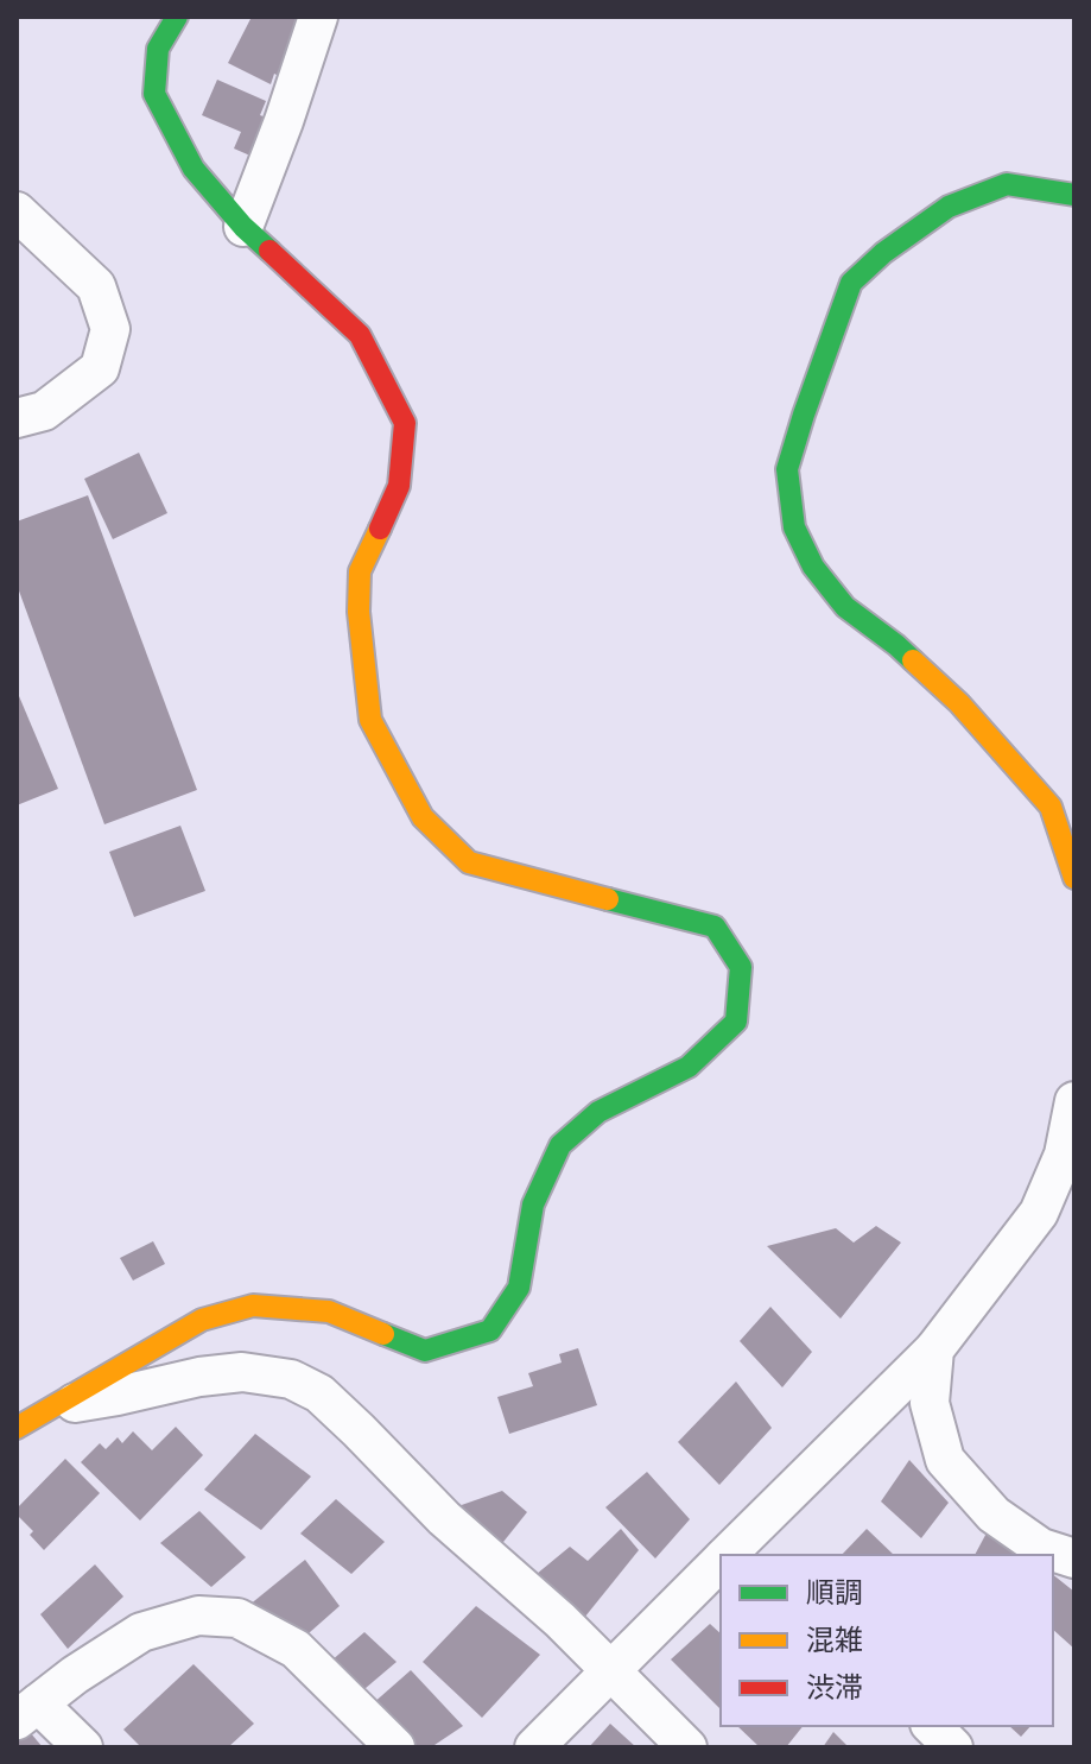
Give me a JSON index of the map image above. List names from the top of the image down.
{
  "legend": ["順調", "混雑", "渋滞"]
}
